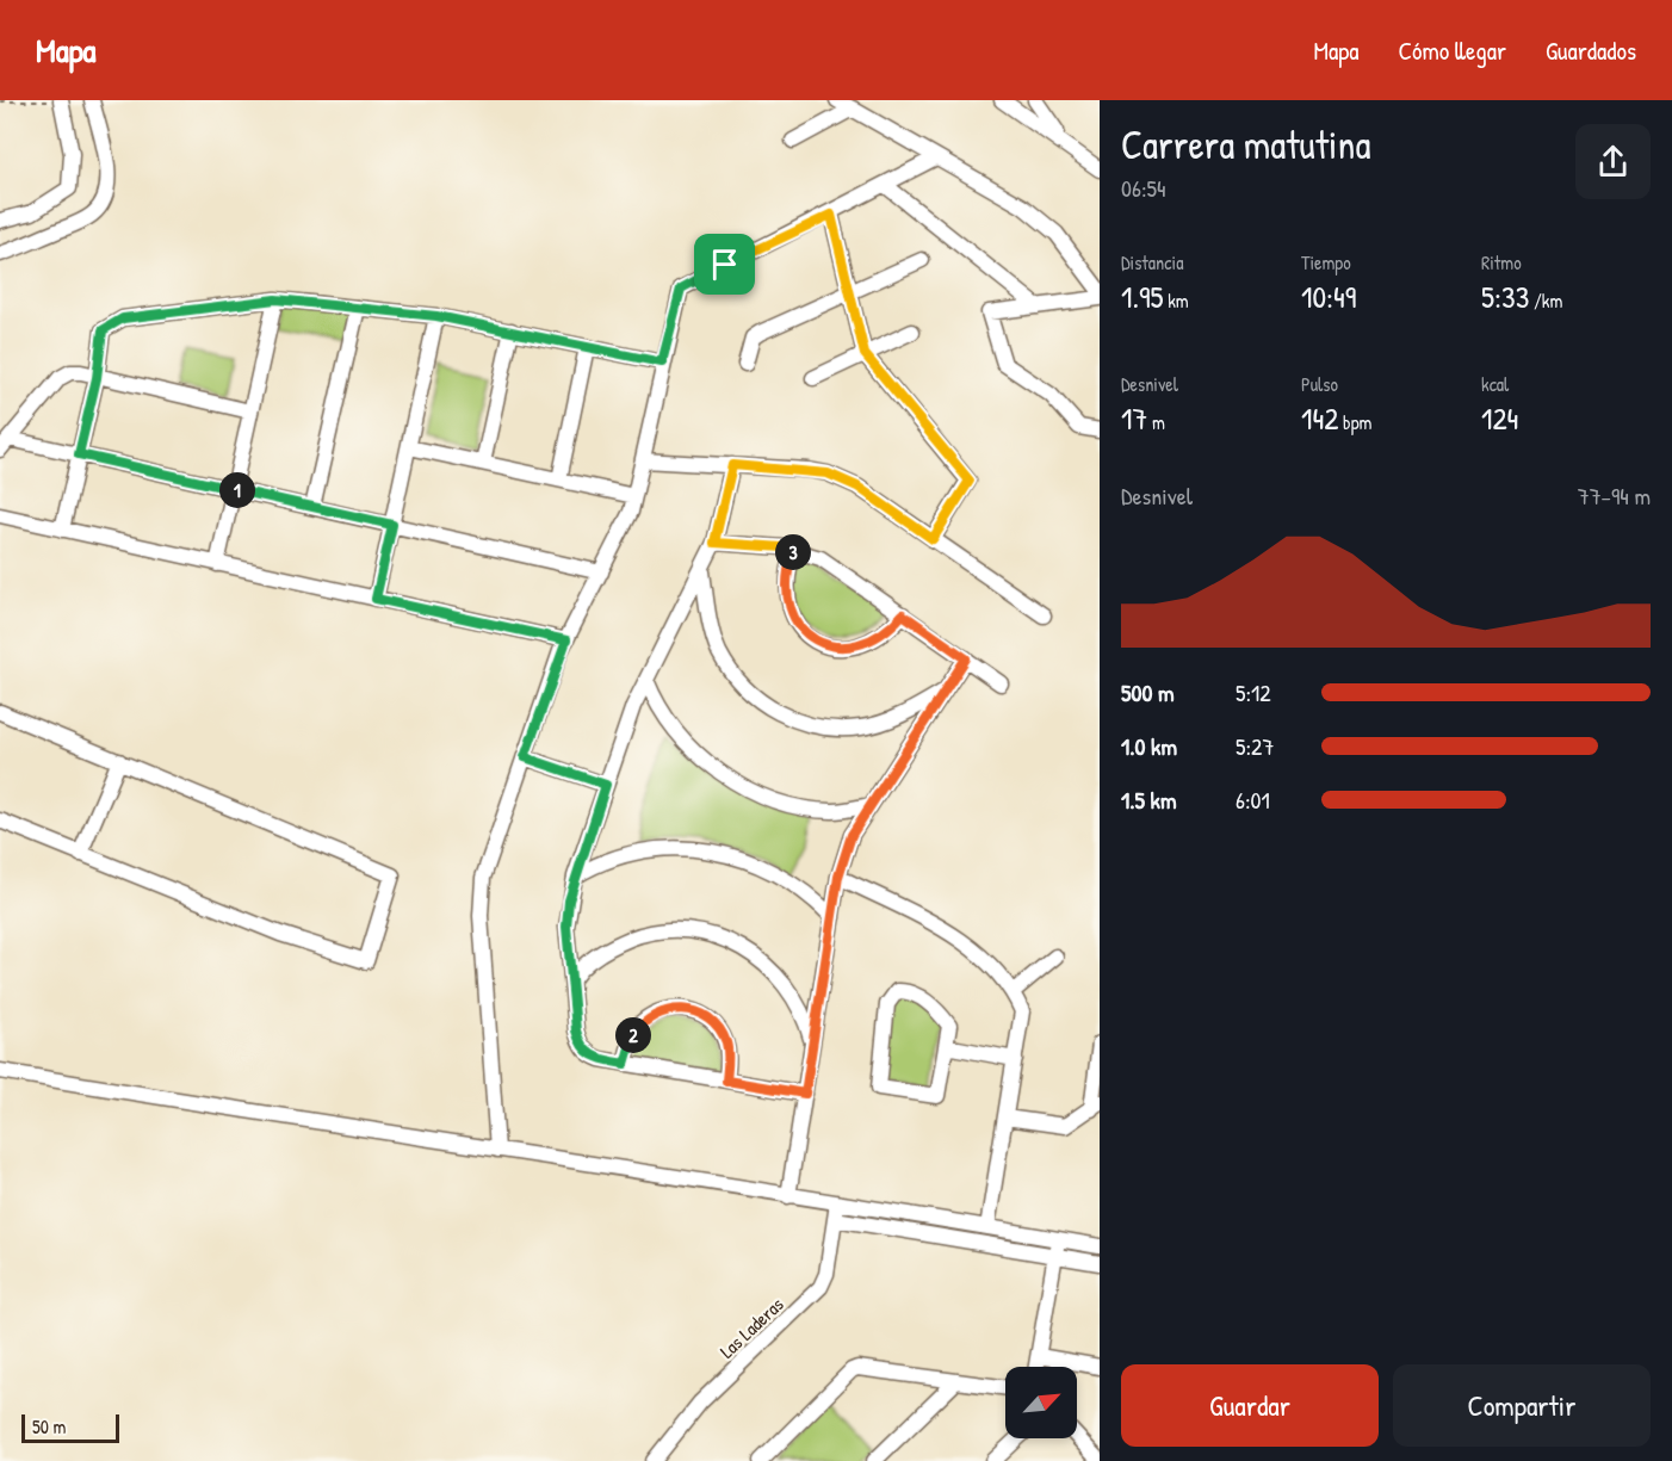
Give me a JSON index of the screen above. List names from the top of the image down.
{
  "streets": {
    "street": ["Las Laderas"]
  },
  "scale_bar": "50 m",
  "north": "top right",
  "page": {
    "header": "Mapa",
    "nav": ["Mapa", "Cómo llegar", "Guardados"],
    "heading": ["Carrera matutina", "06:54"],
    "stats": [
      ["Distancia", "1.95 km"],
      ["Tiempo", "10:49"],
      ["Ritmo", "5:33 /km"],
      ["Desnivel", "17 m"],
      ["Pulso", "142 bpm"],
      ["kcal", "124"]
    ],
    "chart": ["Desnivel", "77–94 m"],
    "pins": ["1", "3", "2"],
    "list": [
      {
        "name": "500 m",
        "note": "5:12"
      },
      {
        "name": "1.0 km",
        "note": "5:27"
      },
      {
        "name": "1.5 km",
        "note": "6:01"
      }
    ],
    "buttons": ["Guardar", "Compartir"],
    "scale": "50 m"
  }
}
